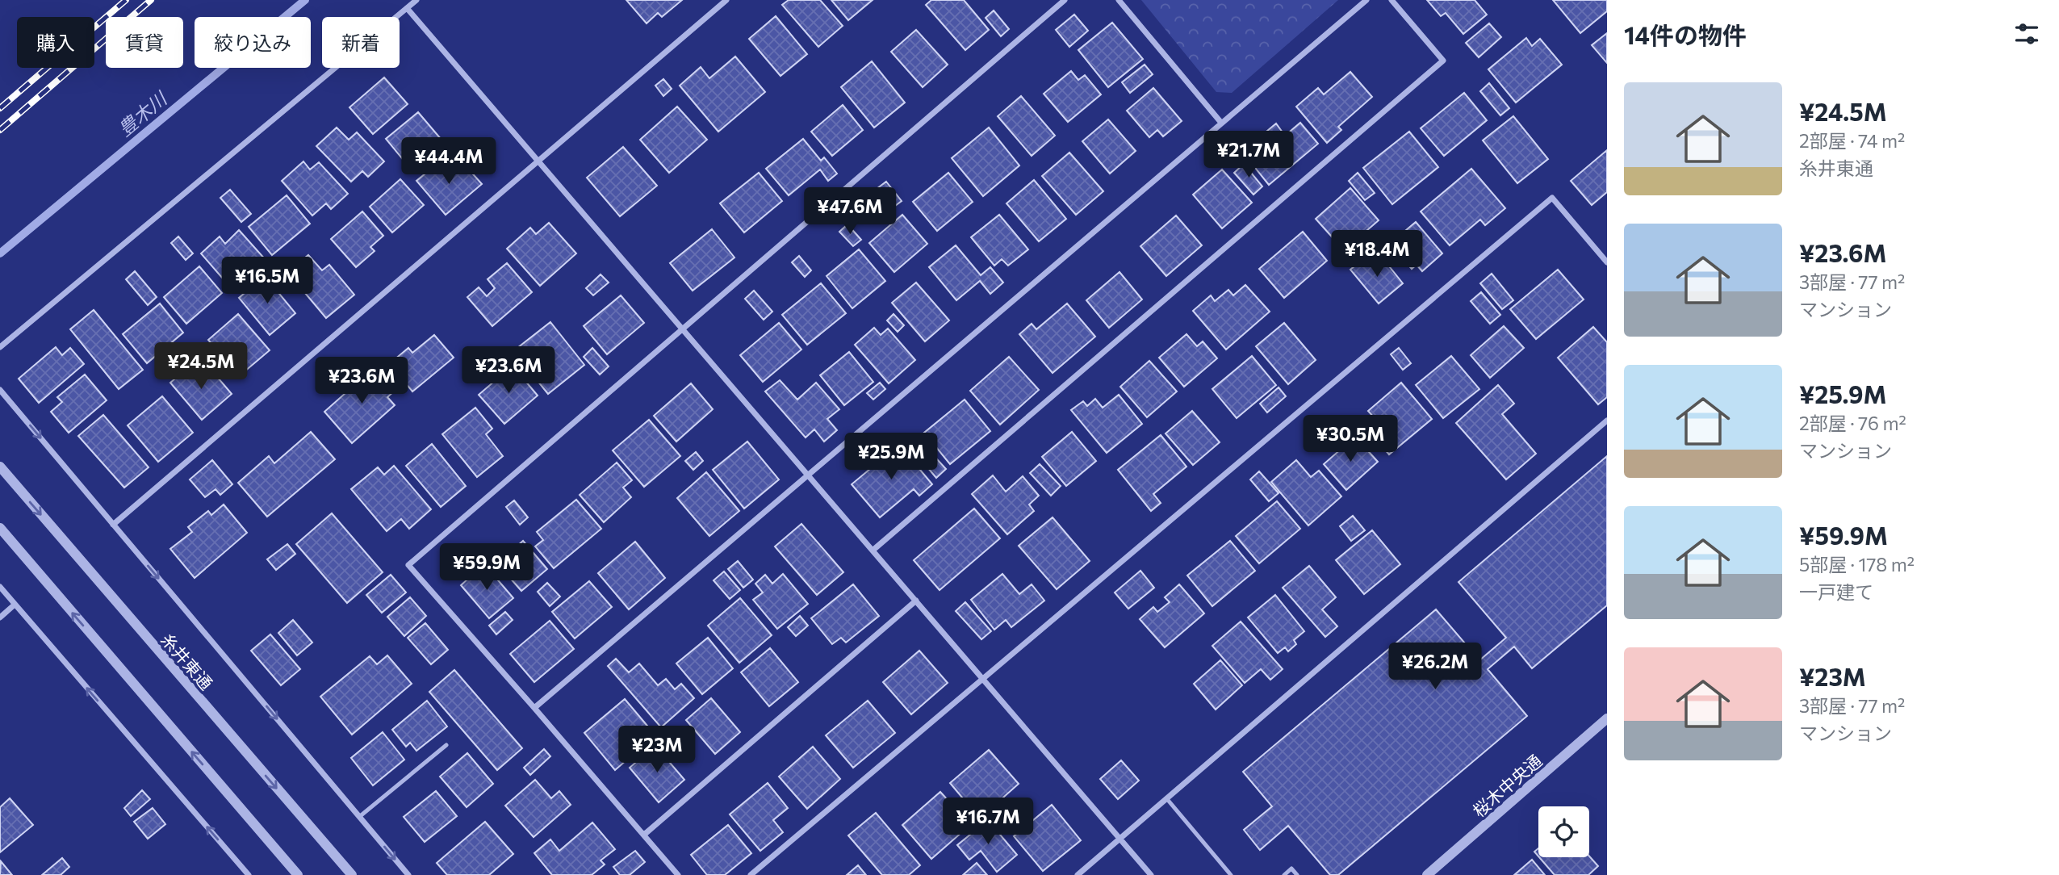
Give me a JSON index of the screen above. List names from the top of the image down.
{
  "streets": {
    "street": ["糸井東通", "桜木中央通"]
  },
  "water": ["豊木川"],
  "page": {
    "heading": "14件の物件",
    "chip": [
      "購入",
      "賃貸",
      "絞り込み",
      "新着"
    ],
    "list": [
      {
        "name": "¥24.5M",
        "note": "2部屋 · 74 m² · 糸井東通"
      },
      {
        "name": "¥23.6M",
        "note": "3部屋 · 77 m² · マンション"
      },
      {
        "name": "¥25.9M",
        "note": "2部屋 · 76 m² · マンション"
      },
      {
        "name": "¥59.9M",
        "note": "5部屋 · 178 m² · 一戸建て"
      },
      {
        "name": "¥23M",
        "note": "3部屋 · 77 m² · マンション"
      }
    ],
    "price": [
      "¥21.7M",
      "¥44.4M",
      "¥47.6M",
      "¥18.4M",
      "¥16.5M",
      "¥24.5M",
      "¥23.6M",
      "¥23.6M",
      "¥30.5M",
      "¥25.9M",
      "¥59.9M",
      "¥26.2M",
      "¥23M",
      "¥16.7M"
    ]
  }
}
